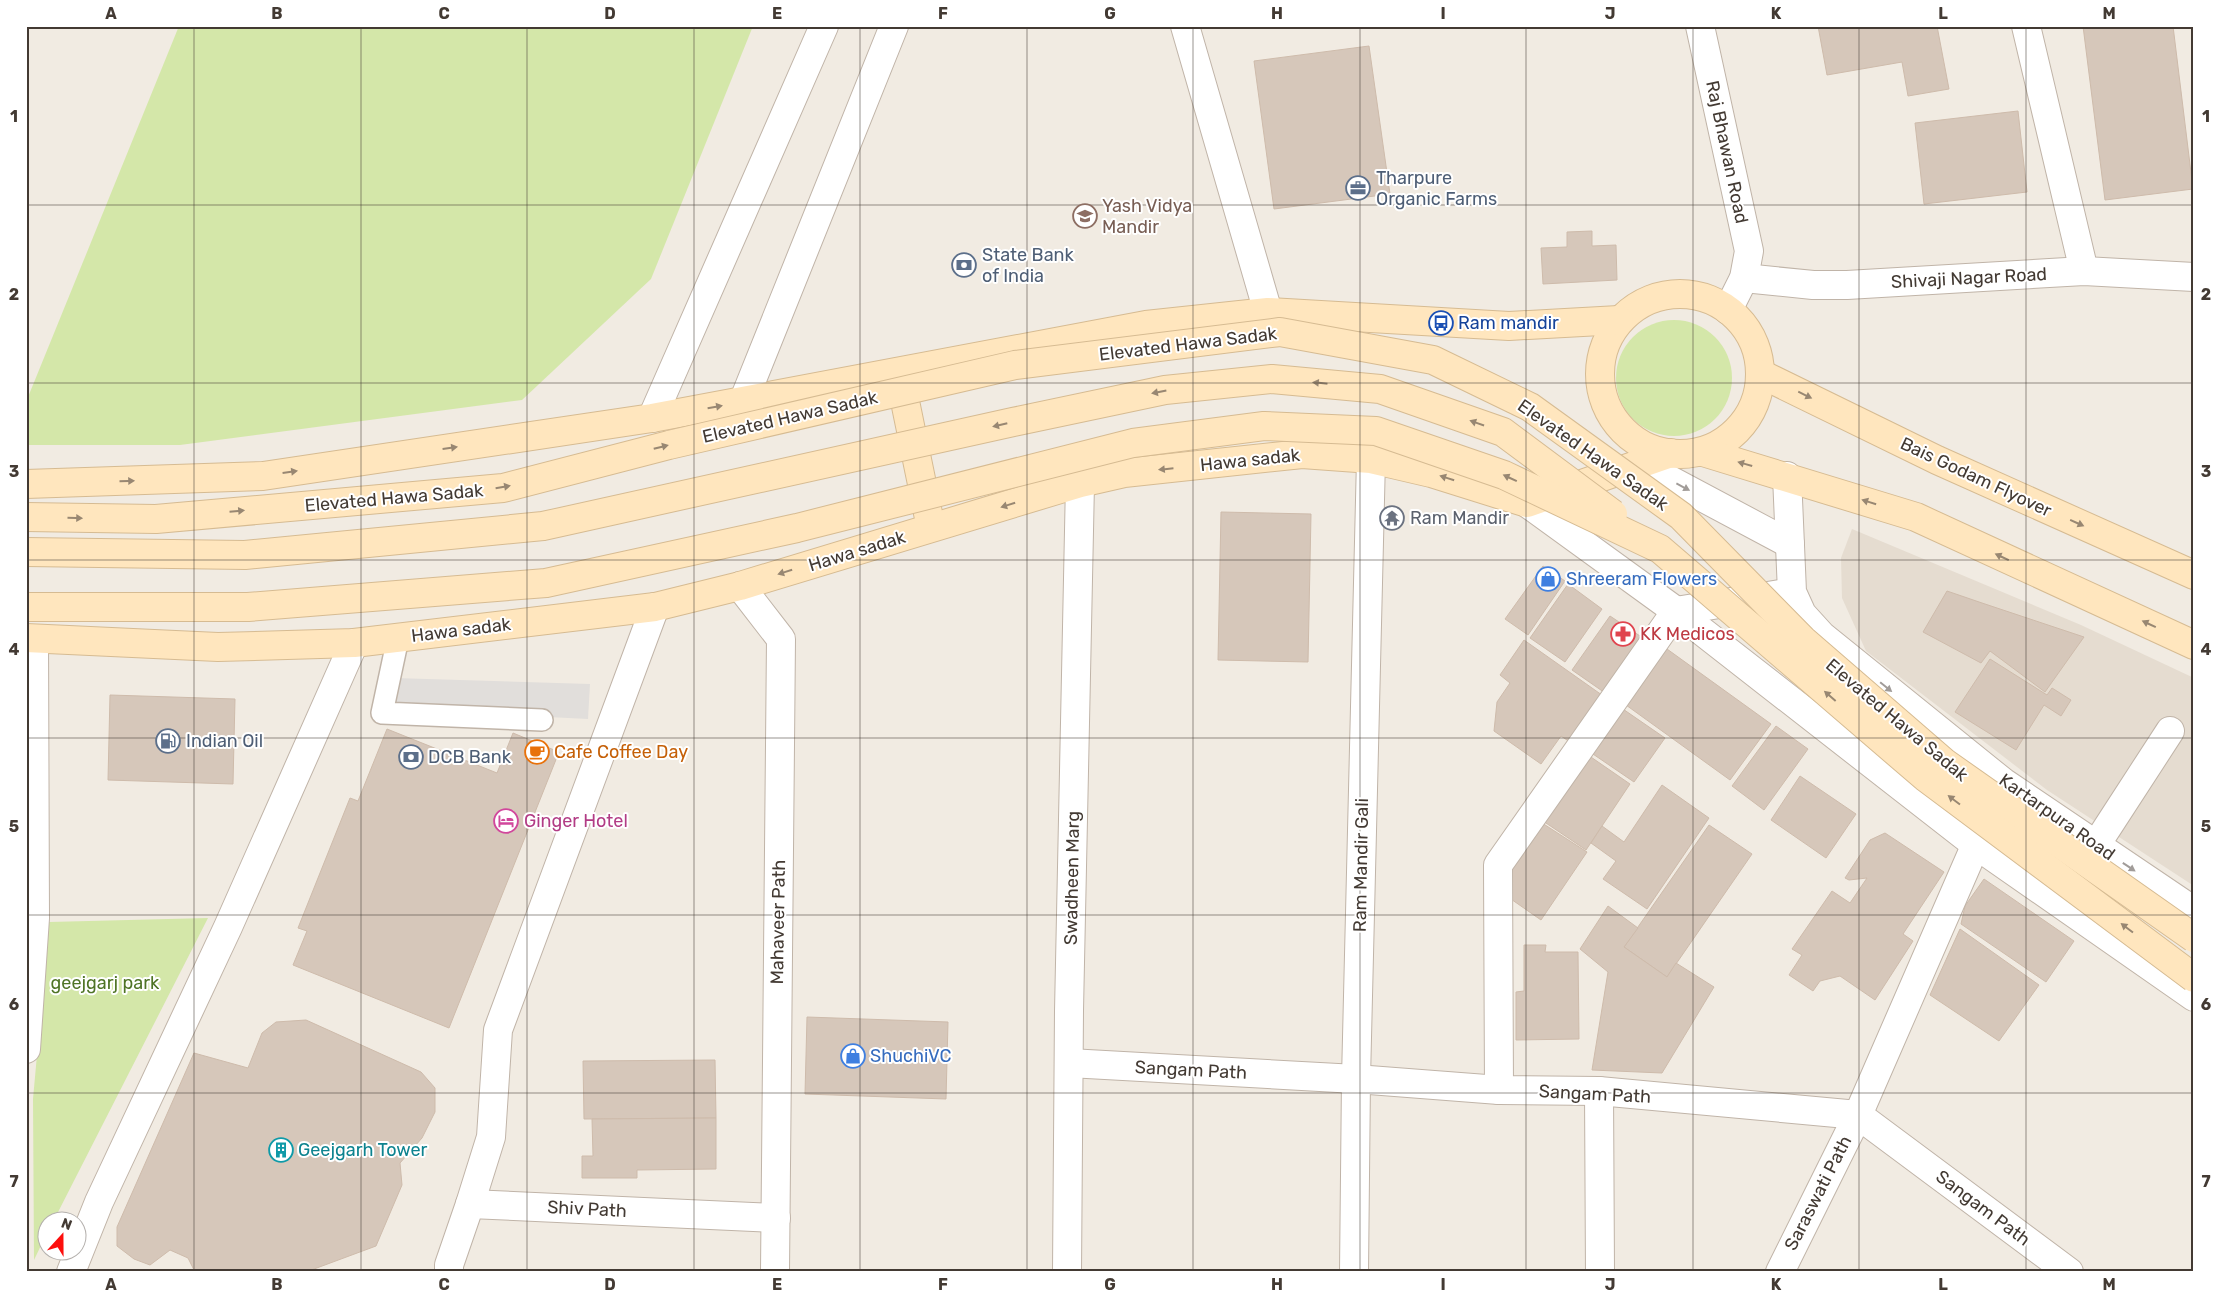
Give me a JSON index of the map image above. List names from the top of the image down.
{
  "streets": {
    "main road": ["Elevated Hawa Sadak", "Hawa sadak", "Bais Godam Flyover"],
    "street": [
      "Raj Bhawan Road",
      "Shivaji Nagar Road",
      "Kartarpura Road",
      "Ram Mandir Gali",
      "Swadheen Marg",
      "Mahaveer Path",
      "Sangam Path",
      "Saraswati Path",
      "Shiv Path"
    ]
  },
  "crossings": [
    ["Raj Bhawan Road", "Shivaji Nagar Road"],
    ["Raj Bhawan Road", "Bais Godam Flyover"],
    ["Hawa sadak", "Ram Mandir Gali"],
    ["Hawa sadak", "Swadheen Marg"],
    ["Hawa sadak", "Mahaveer Path"],
    ["Kartarpura Road", "Saraswati Path"],
    ["Ram Mandir Gali", "Sangam Path"],
    ["Swadheen Marg", "Sangam Path"],
    ["Mahaveer Path", "Shiv Path"],
    ["Sangam Path", "Saraswati Path"]
  ],
  "parks": ["geejgarj park"],
  "places": {
    "office": ["Tharpure Organic Farms"],
    "school or university": ["Yash Vidya Mandir"],
    "bank": ["State Bank of India", "DCB Bank"],
    "bus stop": ["Ram mandir"],
    "temple": ["Ram Mandir"],
    "shop": ["Shreeram Flowers", "ShuchiVC"],
    "pharmacy": ["KK Medicos"],
    "fuel station": ["Indian Oil"],
    "cafe": ["Cafe Coffee Day"],
    "hotel": ["Ginger Hotel"],
    "building": ["Geejgarh Tower"]
  },
  "north": "top",
  "grid": {
    "columns": [
      "A",
      "B",
      "C",
      "D",
      "E",
      "F",
      "G",
      "H",
      "I",
      "J",
      "K",
      "L",
      "M"
    ],
    "rows": [
      "1",
      "2",
      "3",
      "4",
      "5",
      "6",
      "7"
    ]
  }
}
